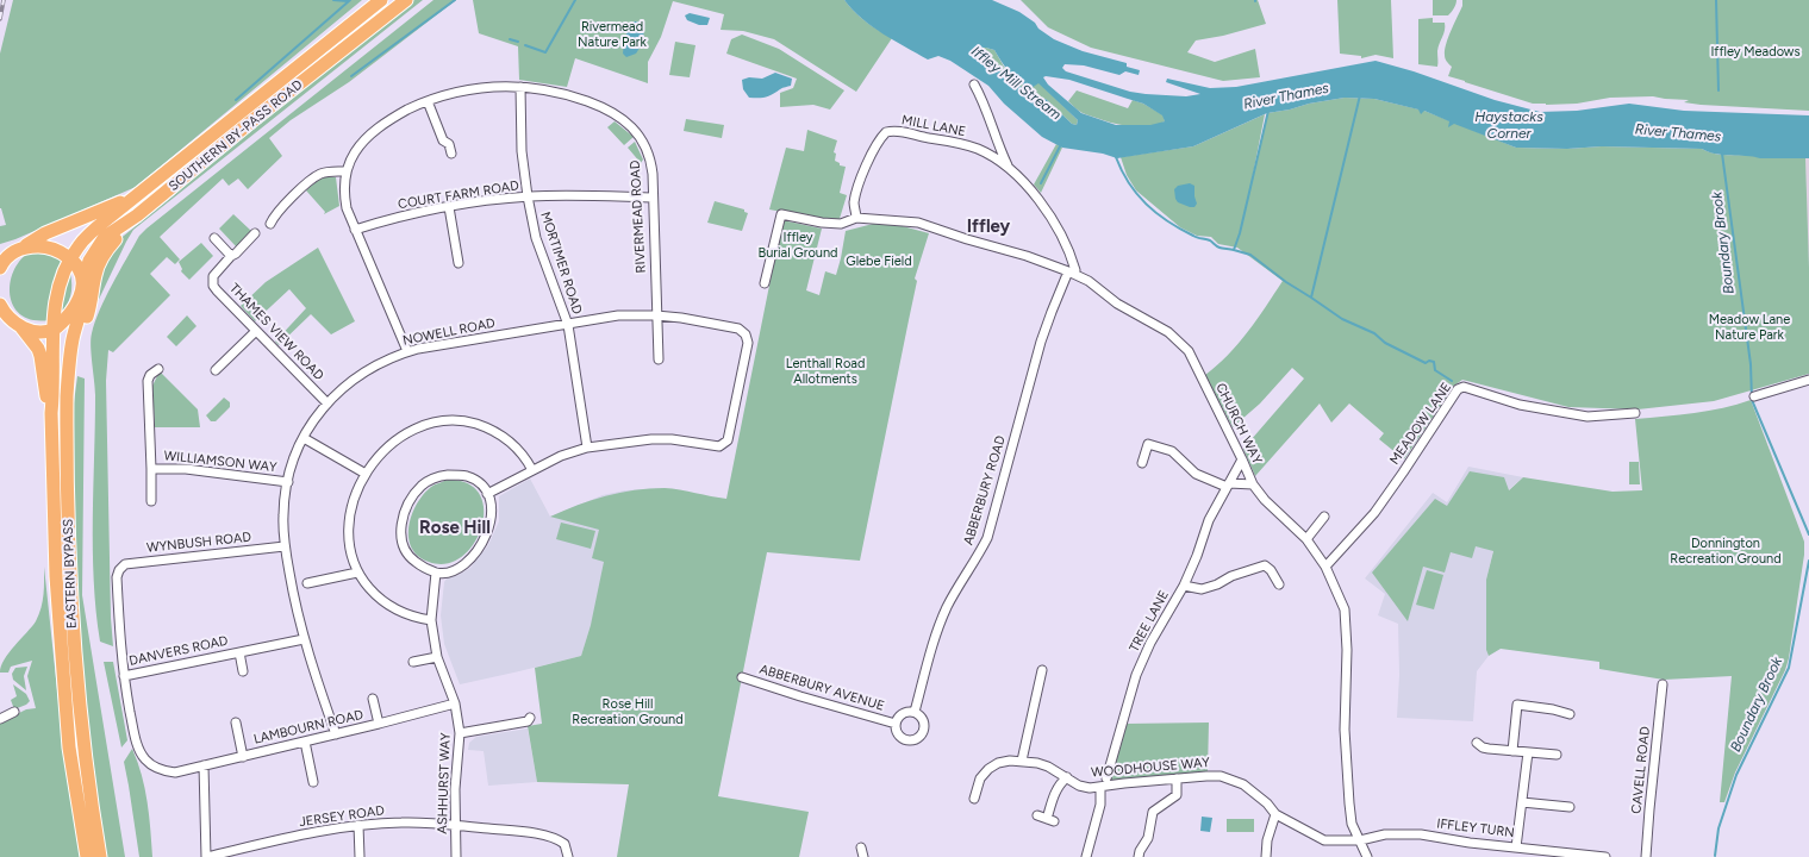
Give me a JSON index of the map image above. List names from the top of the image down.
{
  "streets": {
    "highway": ["SOUTHERN BY-PASS ROAD", "EASTERN BYPASS"],
    "street": [
      "MILL LANE",
      "COURT FARM ROAD",
      "RIVERMEAD ROAD",
      "MORTIMER ROAD",
      "THAMES VIEW ROAD",
      "NOWELL ROAD",
      "CHURCH WAY",
      "MEADOW LANE",
      "WILLIAMSON WAY",
      "ABBERBURY ROAD",
      "WYNBUSH ROAD",
      "TREE LANE",
      "DANVERS ROAD",
      "ABBERBURY AVENUE",
      "LAMBOURN ROAD",
      "WOODHOUSE WAY",
      "CAVELL ROAD",
      "ASHHURST WAY",
      "JERSEY ROAD",
      "IFFLEY TURN"
    ]
  },
  "crossings": [
    ["MILL LANE", "CHURCH WAY"],
    ["MILL LANE", "ABBERBURY ROAD"],
    ["SOUTHERN BY-PASS ROAD", "EASTERN BYPASS"],
    ["COURT FARM ROAD", "RIVERMEAD ROAD"],
    ["COURT FARM ROAD", "MORTIMER ROAD"],
    ["RIVERMEAD ROAD", "MORTIMER ROAD"],
    ["RIVERMEAD ROAD", "NOWELL ROAD"],
    ["MORTIMER ROAD", "NOWELL ROAD"],
    ["THAMES VIEW ROAD", "NOWELL ROAD"],
    ["NOWELL ROAD", "WILLIAMSON WAY"],
    ["NOWELL ROAD", "WYNBUSH ROAD"],
    ["NOWELL ROAD", "DANVERS ROAD"],
    ["NOWELL ROAD", "LAMBOURN ROAD"],
    ["CHURCH WAY", "MEADOW LANE"],
    ["CHURCH WAY", "ABBERBURY ROAD"],
    ["CHURCH WAY", "TREE LANE"],
    ["CHURCH WAY", "WOODHOUSE WAY"],
    ["CHURCH WAY", "IFFLEY TURN"],
    ["ABBERBURY ROAD", "ABBERBURY AVENUE"],
    ["WYNBUSH ROAD", "LAMBOURN ROAD"],
    ["DANVERS ROAD", "LAMBOURN ROAD"],
    ["LAMBOURN ROAD", "ASHHURST WAY"],
    ["WOODHOUSE WAY", "IFFLEY TURN"],
    ["ASHHURST WAY", "JERSEY ROAD"]
  ],
  "districts": ["Iffley", "Rose Hill"],
  "water": [
    "Iffley Mill Stream",
    "River Thames",
    "Haystacks Corner",
    "Boundary Brook"
  ],
  "parks": [
    "Rivermead Nature Park",
    "Iffley Meadows",
    "Iffley Burial Ground",
    "Glebe Field",
    "Meadow Lane Nature Park",
    "Lenthall Road Allotments",
    "Donnington Recreation Ground",
    "Rose Hill Recreation Ground"
  ]
}
